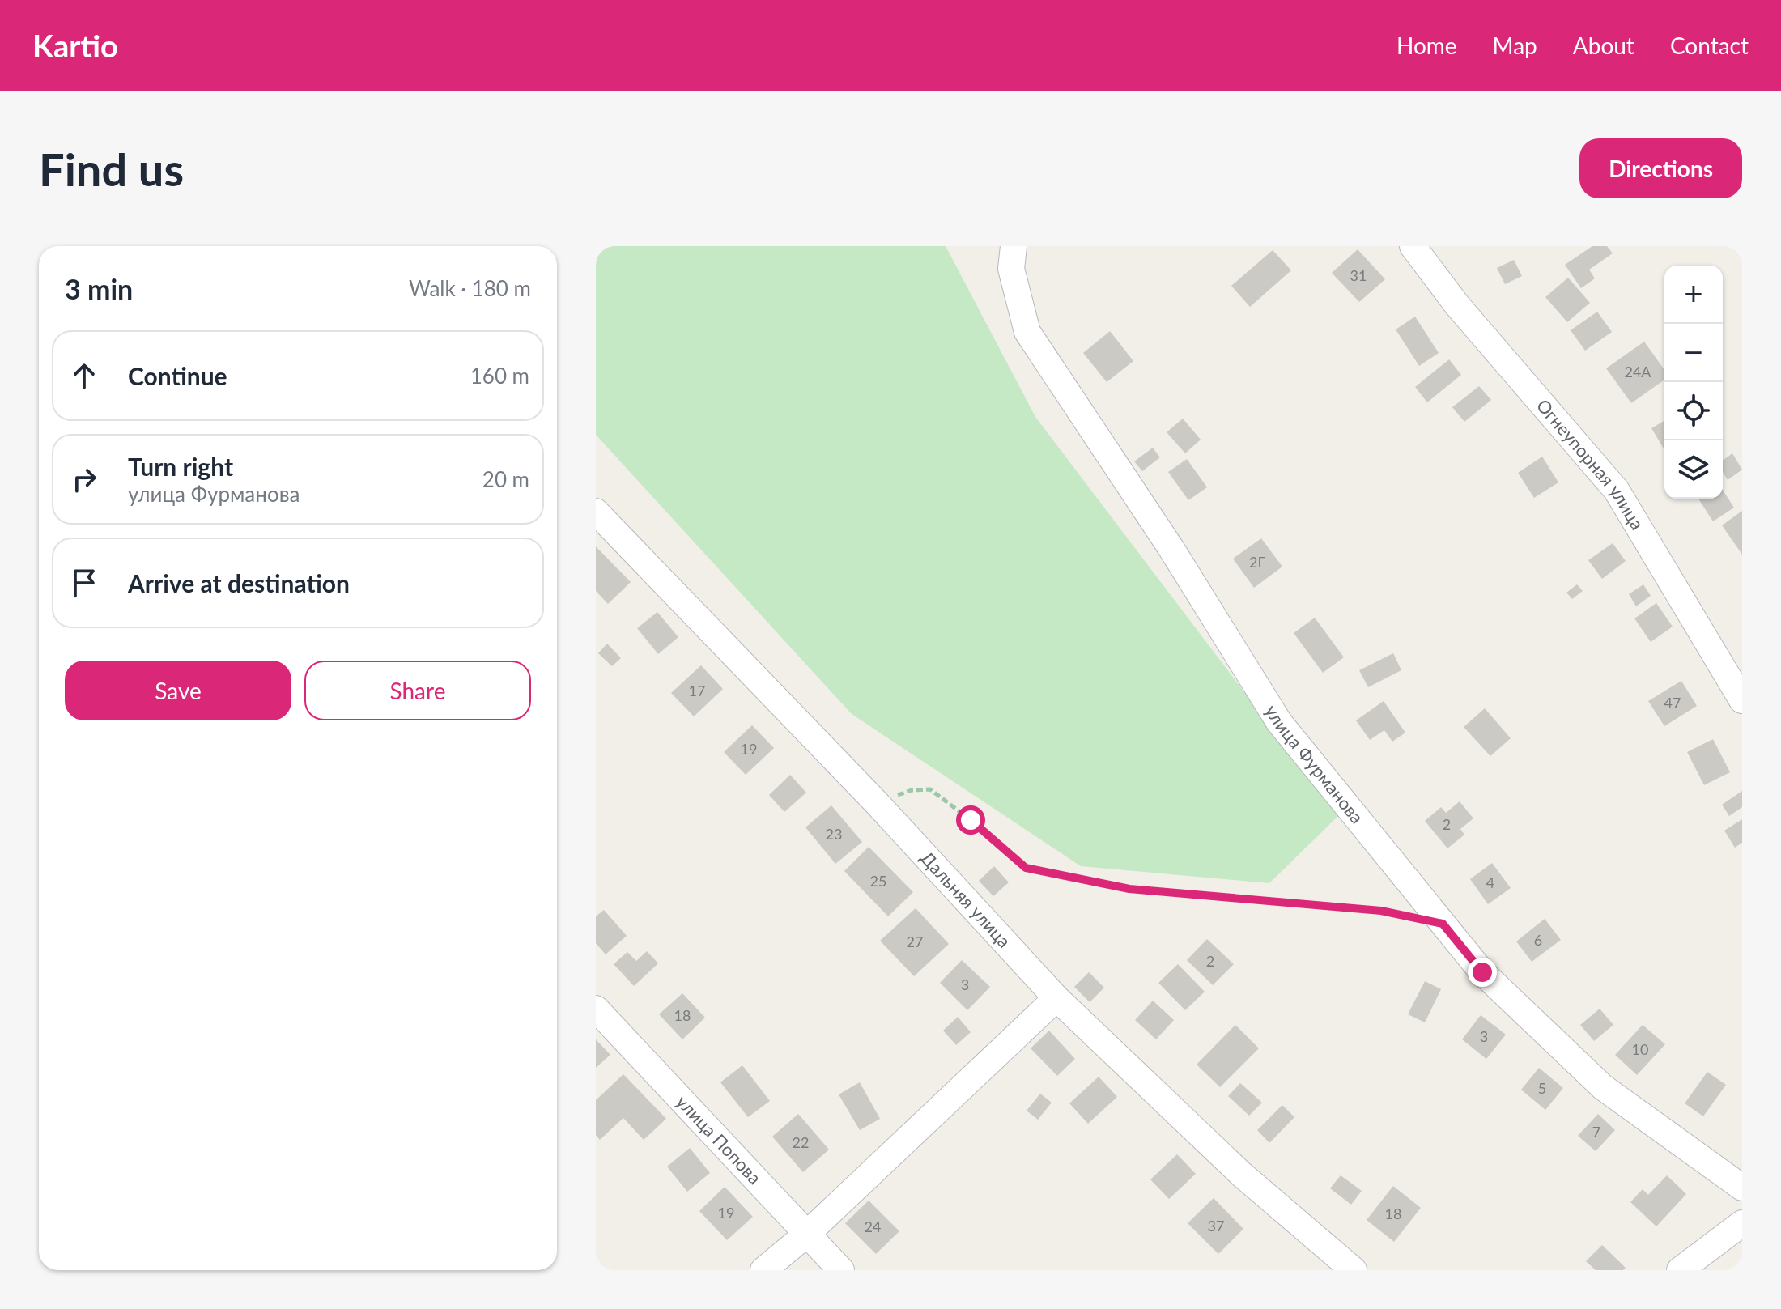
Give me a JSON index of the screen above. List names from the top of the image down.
{
  "streets": {
    "street": [
      "Огнеупорная улица",
      "улица Фурманова",
      "Дальняя улица",
      "улица Попова"
    ]
  },
  "house_numbers": [
    "31",
    "24А",
    "2Г",
    "17",
    "47",
    "19",
    "2",
    "23",
    "25",
    "4",
    "6",
    "27",
    "2",
    "3",
    "18",
    "3",
    "10",
    "5",
    "7",
    "22",
    "19",
    "18",
    "37",
    "24"
  ],
  "page": {
    "header": "Kartio",
    "nav": [
      "Home",
      "Map",
      "About",
      "Contact"
    ],
    "buttons": [
      "Directions",
      ["Save", "Share"]
    ],
    "title": "Find us",
    "heading": ["3 min", "Walk · 180 m"],
    "map_buttons": ["+", "−"],
    "list": [
      ["Continue", "160 m"],
      ["Turn right", "улица Фурманова", "20 m"],
      "Arrive at destination"
    ]
  }
}
